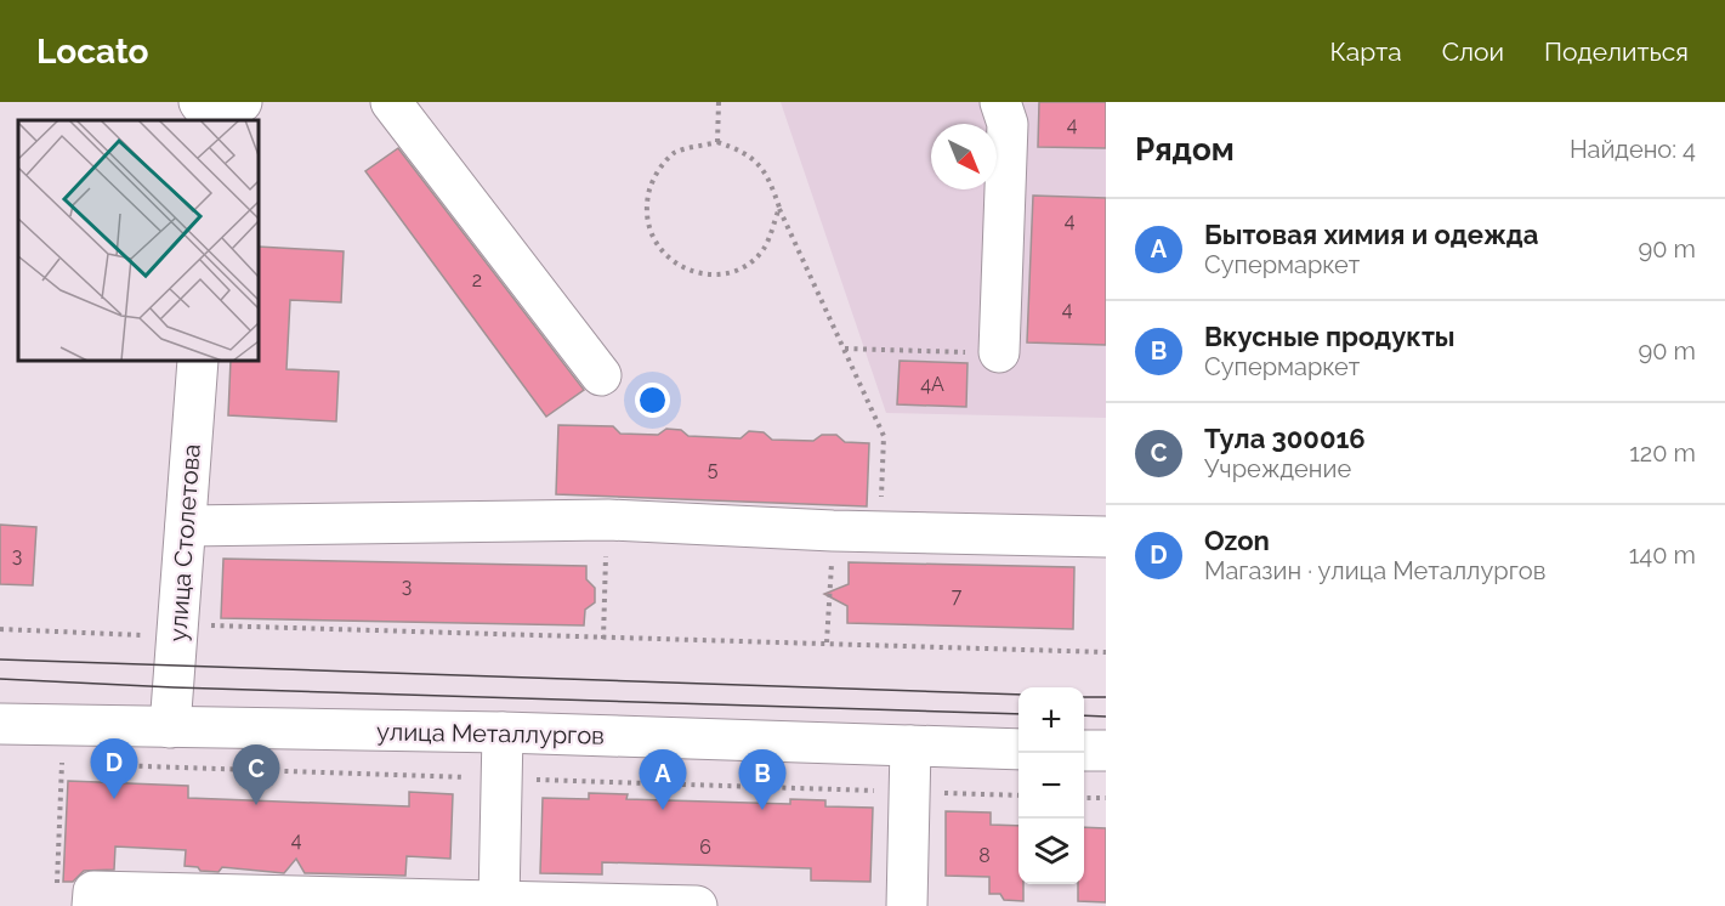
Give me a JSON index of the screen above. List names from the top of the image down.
{
  "streets": {
    "main road": ["улица Столетова", "улица Металлургов"]
  },
  "crossings": [
    ["улица Столетова", "улица Металлургов"]
  ],
  "house_numbers": [
    "4",
    "4",
    "2",
    "4",
    "4А",
    "5",
    "3",
    "3",
    "7",
    "4",
    "6",
    "8"
  ],
  "north": "bottom right",
  "page": {
    "header": "Locato",
    "nav": ["Карта", "Слои", "Поделиться"],
    "heading": ["Рядом", "Найдено: 4"],
    "list": [
      {
        "mark": "A",
        "name": "Бытовая химия и одежда",
        "note": "Супермаркет",
        "value": "90 m"
      },
      {
        "mark": "B",
        "name": "Вкусные продукты",
        "note": "Супермаркет",
        "value": "90 m"
      },
      {
        "mark": "C",
        "name": "Тула 300016",
        "note": "Учреждение",
        "value": "120 m"
      },
      {
        "mark": "D",
        "name": "Ozon",
        "note": "Магазин · улица Металлургов",
        "value": "140 m"
      }
    ],
    "map_buttons": ["+", "−"],
    "pins": [
      "D",
      "C",
      "A",
      "B"
    ]
  }
}
